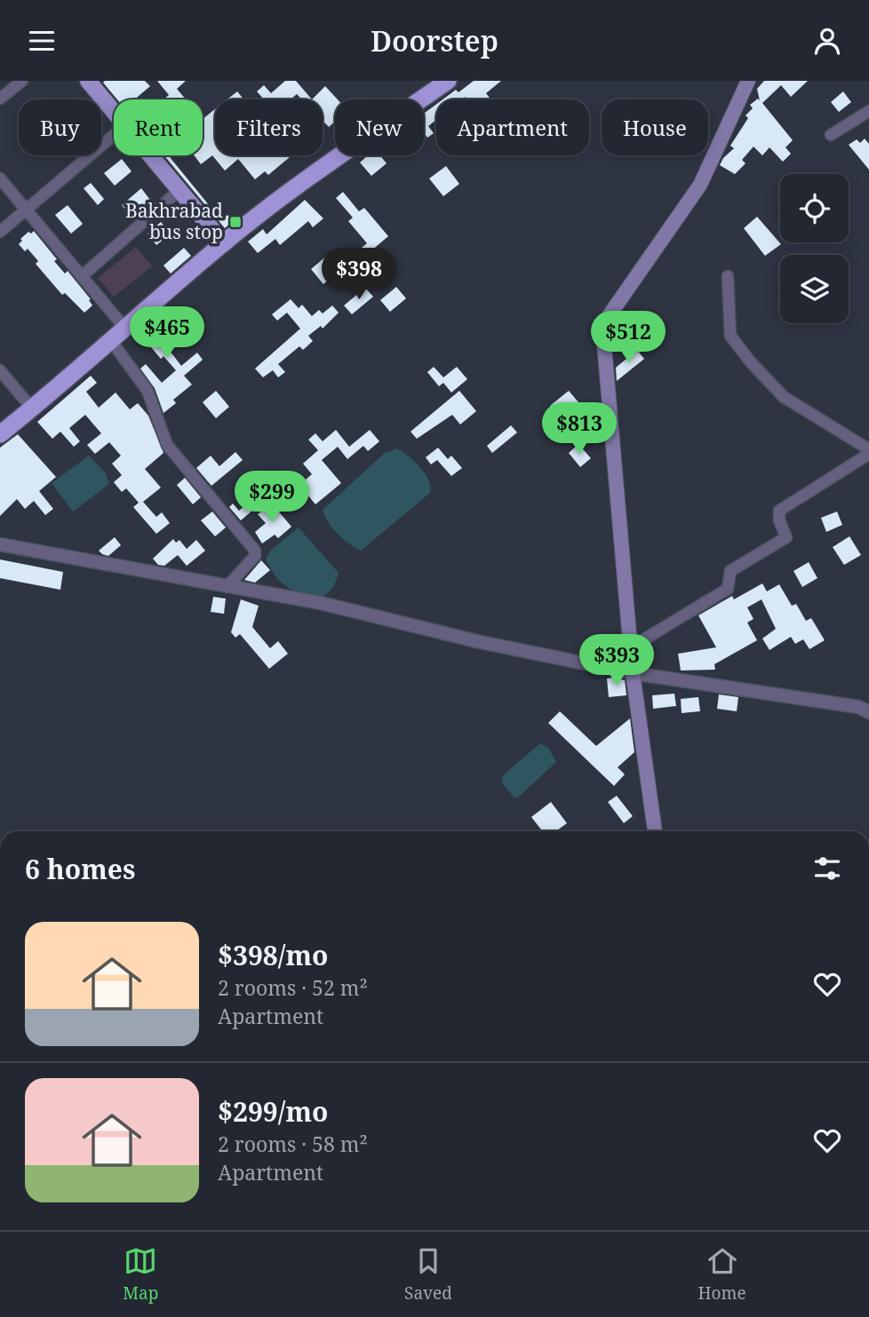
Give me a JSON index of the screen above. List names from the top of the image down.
{
  "places": {
    "transit": ["Bakhrabad bus stop"]
  },
  "page": {
    "header": "Doorstep",
    "chip": [
      "Buy",
      "Rent",
      "Filters",
      "New",
      "Apartment",
      "House"
    ],
    "price": [
      "$398",
      "$465",
      "$512",
      "$813",
      "$299",
      "$393"
    ],
    "heading": "6 homes",
    "list": [
      {
        "name": "$398/mo",
        "note": "2 rooms · 52 m² · Apartment"
      },
      {
        "name": "$299/mo",
        "note": "2 rooms · 58 m² · Apartment"
      }
    ],
    "tabs": ["Map", "Saved", "Home"]
  }
}
